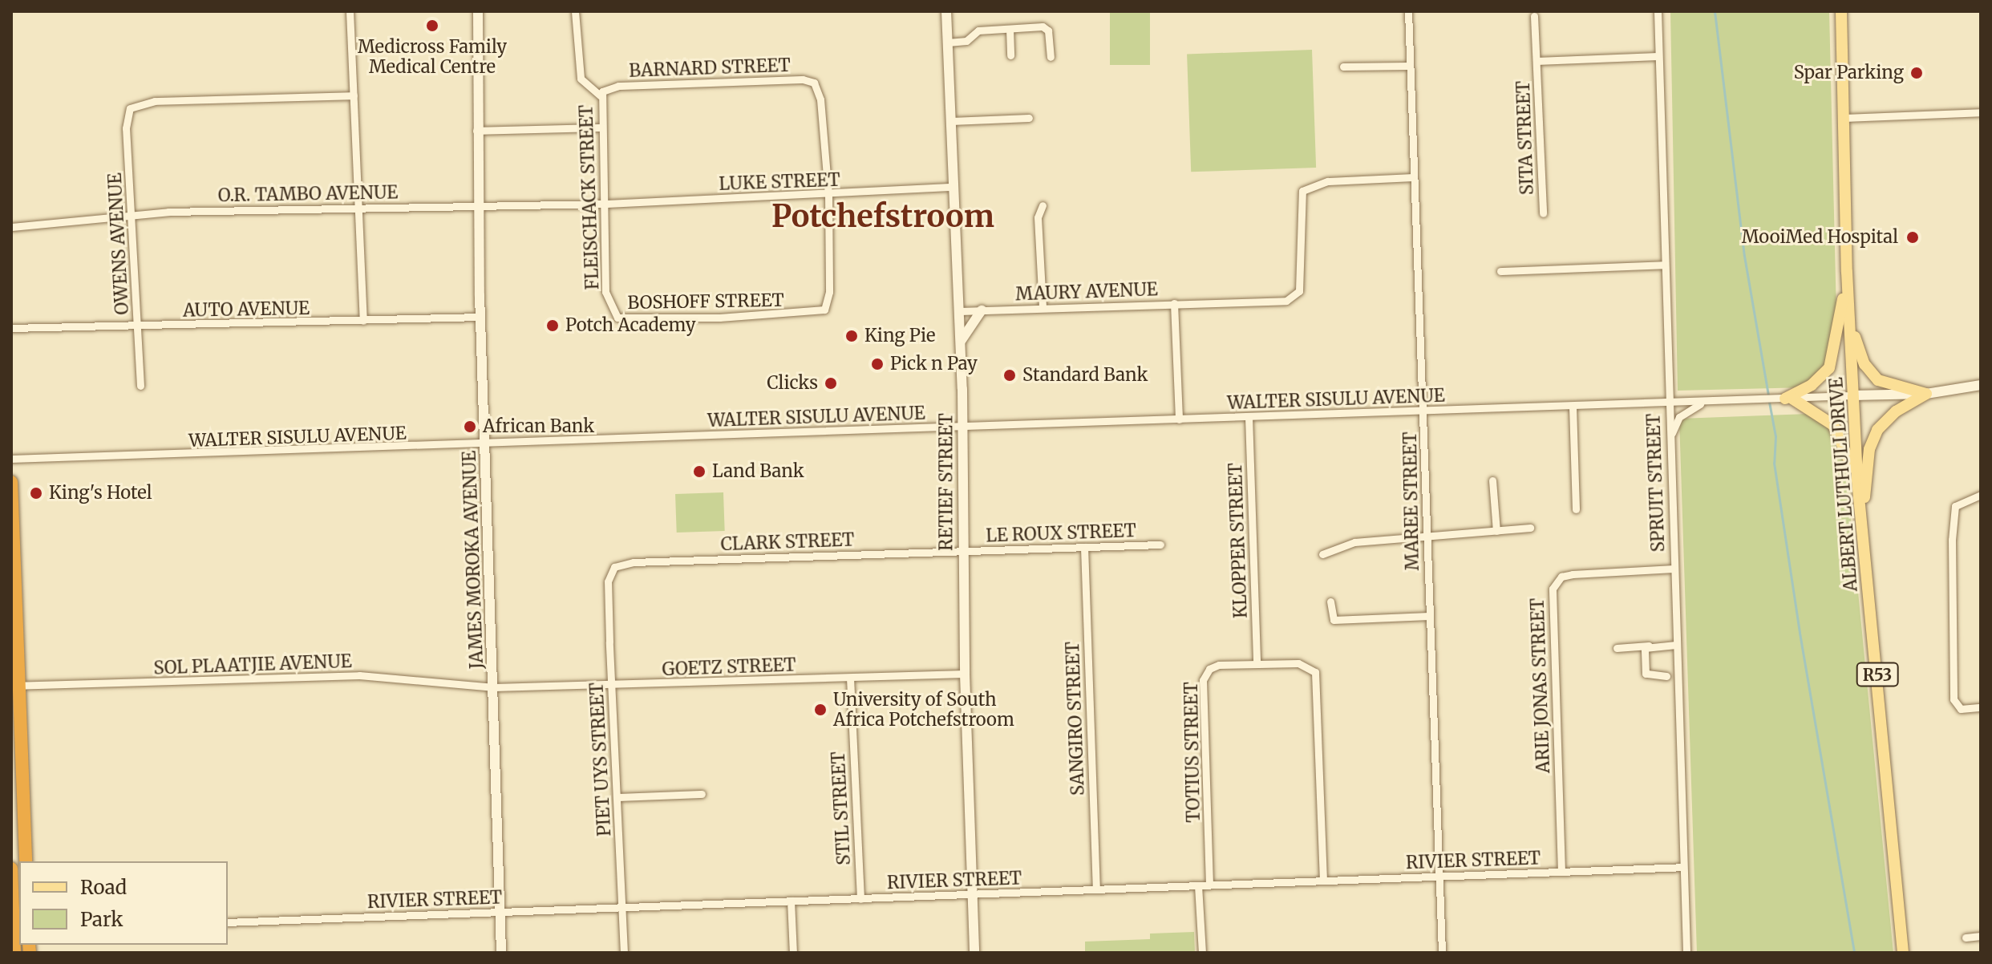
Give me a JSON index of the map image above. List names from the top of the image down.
{
  "streets": {
    "main road": ["ALBERT LUTHULI DRIVE", "R53"],
    "street": [
      "BARNARD STREET",
      "SITA STREET",
      "LUKE STREET",
      "O.R. TAMBO AVENUE",
      "FLEISCHACK STREET",
      "OWENS AVENUE",
      "MAURY AVENUE",
      "BOSHOFF STREET",
      "AUTO AVENUE",
      "WALTER SISULU AVENUE",
      "RETIEF STREET",
      "SPRUIT STREET",
      "MAREE STREET",
      "LE ROUX STREET",
      "KLOPPER STREET",
      "CLARK STREET",
      "JAMES MOROKA AVENUE",
      "SOL PLAATJIE AVENUE",
      "GOETZ STREET",
      "ARIE JONAS STREET",
      "SANGIRO STREET",
      "TOTIUS STREET",
      "PIET UYS STREET",
      "STIL STREET",
      "RIVIER STREET"
    ]
  },
  "crossings": [
    ["BARNARD STREET", "LUKE STREET"],
    ["BARNARD STREET", "FLEISCHACK STREET"],
    ["BARNARD STREET", "BOSHOFF STREET"],
    ["SITA STREET", "SPRUIT STREET"],
    ["LUKE STREET", "O.R. TAMBO AVENUE"],
    ["LUKE STREET", "FLEISCHACK STREET"],
    ["LUKE STREET", "BOSHOFF STREET"],
    ["LUKE STREET", "RETIEF STREET"],
    ["O.R. TAMBO AVENUE", "FLEISCHACK STREET"],
    ["O.R. TAMBO AVENUE", "OWENS AVENUE"],
    ["O.R. TAMBO AVENUE", "JAMES MOROKA AVENUE"],
    ["FLEISCHACK STREET", "BOSHOFF STREET"],
    ["OWENS AVENUE", "AUTO AVENUE"],
    ["MAURY AVENUE", "WALTER SISULU AVENUE"],
    ["MAURY AVENUE", "RETIEF STREET"],
    ["AUTO AVENUE", "JAMES MOROKA AVENUE"],
    ["WALTER SISULU AVENUE", "RETIEF STREET"],
    ["WALTER SISULU AVENUE", "SPRUIT STREET"],
    ["WALTER SISULU AVENUE", "ALBERT LUTHULI DRIVE"],
    ["WALTER SISULU AVENUE", "MAREE STREET"],
    ["WALTER SISULU AVENUE", "KLOPPER STREET"],
    ["WALTER SISULU AVENUE", "JAMES MOROKA AVENUE"],
    ["RETIEF STREET", "LE ROUX STREET"],
    ["RETIEF STREET", "CLARK STREET"],
    ["RETIEF STREET", "GOETZ STREET"],
    ["RETIEF STREET", "RIVIER STREET"],
    ["SPRUIT STREET", "ARIE JONAS STREET"],
    ["SPRUIT STREET", "RIVIER STREET"],
    ["MAREE STREET", "RIVIER STREET"],
    ["LE ROUX STREET", "CLARK STREET"],
    ["LE ROUX STREET", "SANGIRO STREET"],
    ["KLOPPER STREET", "TOTIUS STREET"],
    ["CLARK STREET", "PIET UYS STREET"],
    ["JAMES MOROKA AVENUE", "SOL PLAATJIE AVENUE"],
    ["JAMES MOROKA AVENUE", "GOETZ STREET"],
    ["JAMES MOROKA AVENUE", "RIVIER STREET"],
    ["SOL PLAATJIE AVENUE", "GOETZ STREET"],
    ["GOETZ STREET", "PIET UYS STREET"],
    ["GOETZ STREET", "STIL STREET"],
    ["ARIE JONAS STREET", "RIVIER STREET"],
    ["SANGIRO STREET", "RIVIER STREET"],
    ["TOTIUS STREET", "RIVIER STREET"],
    ["PIET UYS STREET", "RIVIER STREET"],
    ["STIL STREET", "RIVIER STREET"]
  ],
  "districts": ["Potchefstroom"],
  "places": [
    "Medicross Family Medical Centre",
    "Spar Parking",
    "MooiMed Hospital",
    "Potch Academy",
    "King Pie",
    "Pick n Pay",
    "Standard Bank",
    "Clicks",
    "African Bank",
    "Land Bank",
    "King's Hotel",
    "University of South Africa Potchefstroom"
  ],
  "legend": ["Road", "Park"]
}
